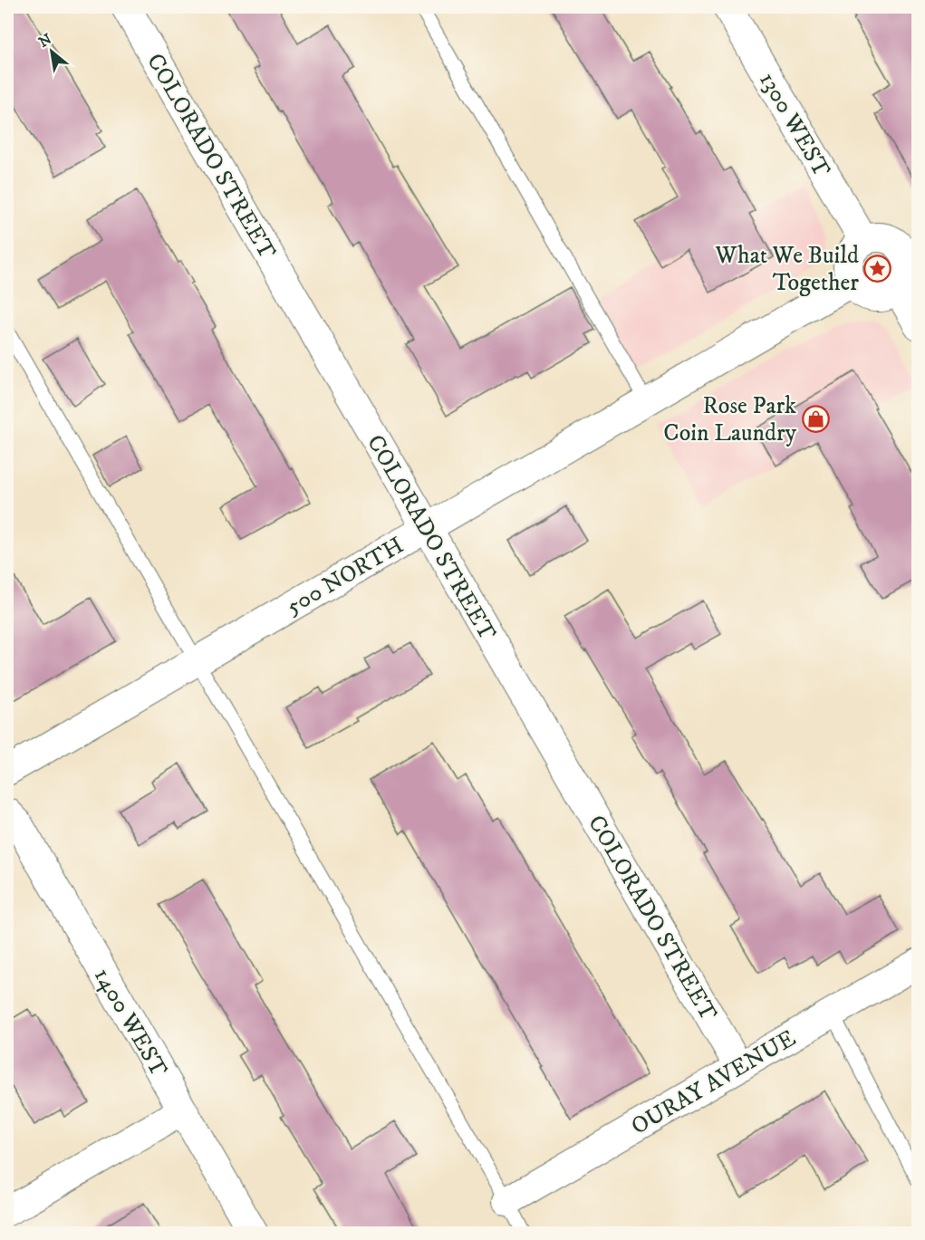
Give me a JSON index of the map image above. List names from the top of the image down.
{
  "streets": {
    "street": [
      "1300 WEST",
      "COLORADO STREET",
      "500 NORTH",
      "1400 WEST",
      "OURAY AVENUE"
    ]
  },
  "crossings": [
    ["1300 WEST", "500 NORTH"],
    ["COLORADO STREET", "500 NORTH"],
    ["COLORADO STREET", "OURAY AVENUE"]
  ],
  "places": {
    "place": ["What We Build Together"],
    "shop": ["Rose Park Coin Laundry"]
  },
  "north": "top left"
}
